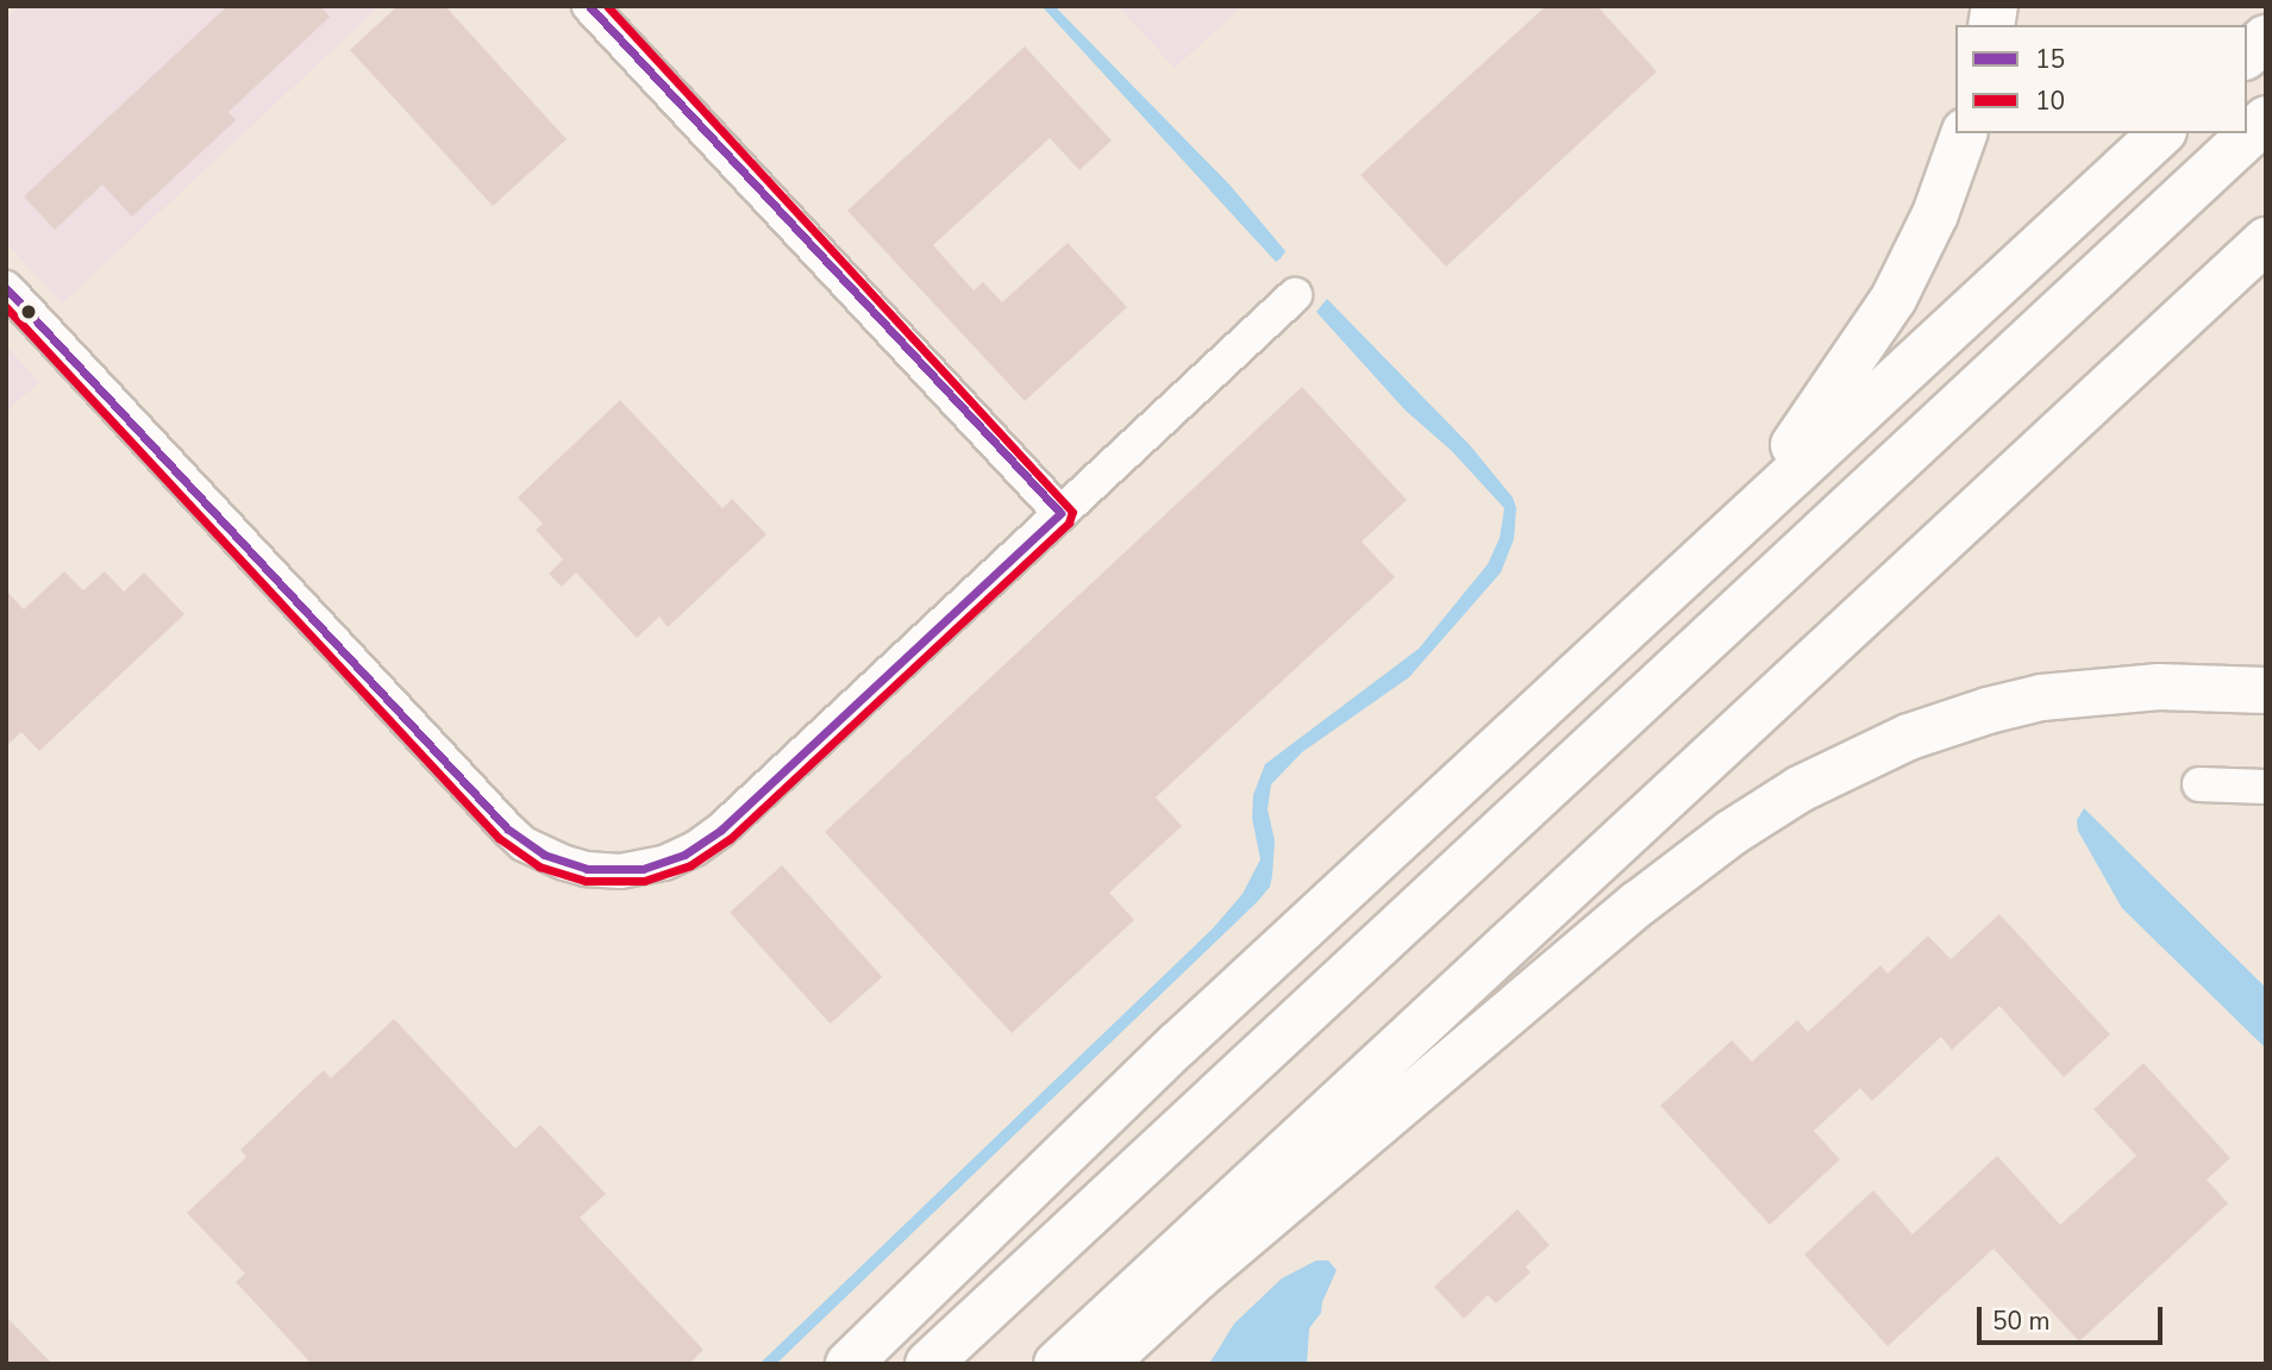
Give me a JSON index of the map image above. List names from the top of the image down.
{
  "lines": ["transit line 15", "transit line 10"],
  "legend": ["15", "10"],
  "scale_bar": "50 m"
}
